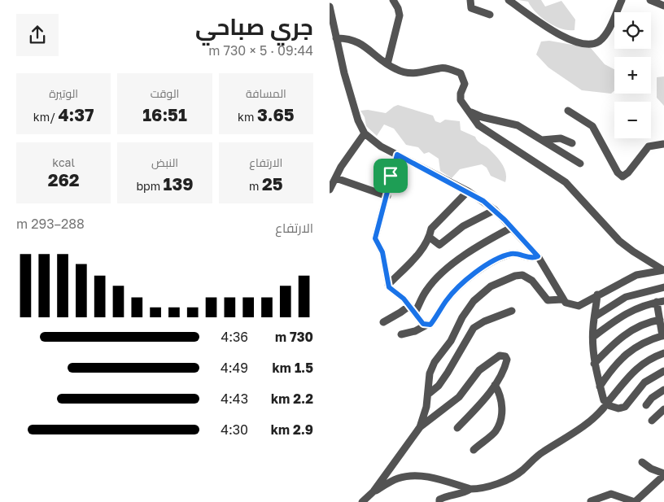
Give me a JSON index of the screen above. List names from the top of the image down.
{
  "page": {
    "heading": ["جري صباحي", "09:44 · 5 × 730 m"],
    "map_buttons": ["+", "−"],
    "stats": [
      ["المسافة", "3.65 km"],
      ["الوقت", "16:51"],
      ["الوتيرة", "4:37 /km"],
      ["الارتفاع", "25 m"],
      ["النبض", "139 bpm"],
      ["kcal", "262"]
    ],
    "chart": ["الارتفاع", "288–293 m"],
    "list": [
      {
        "name": "730 m",
        "note": "4:36"
      },
      {
        "name": "1.5 km",
        "note": "4:49"
      },
      {
        "name": "2.2 km",
        "note": "4:43"
      },
      {
        "name": "2.9 km",
        "note": "4:30"
      }
    ]
  }
}
